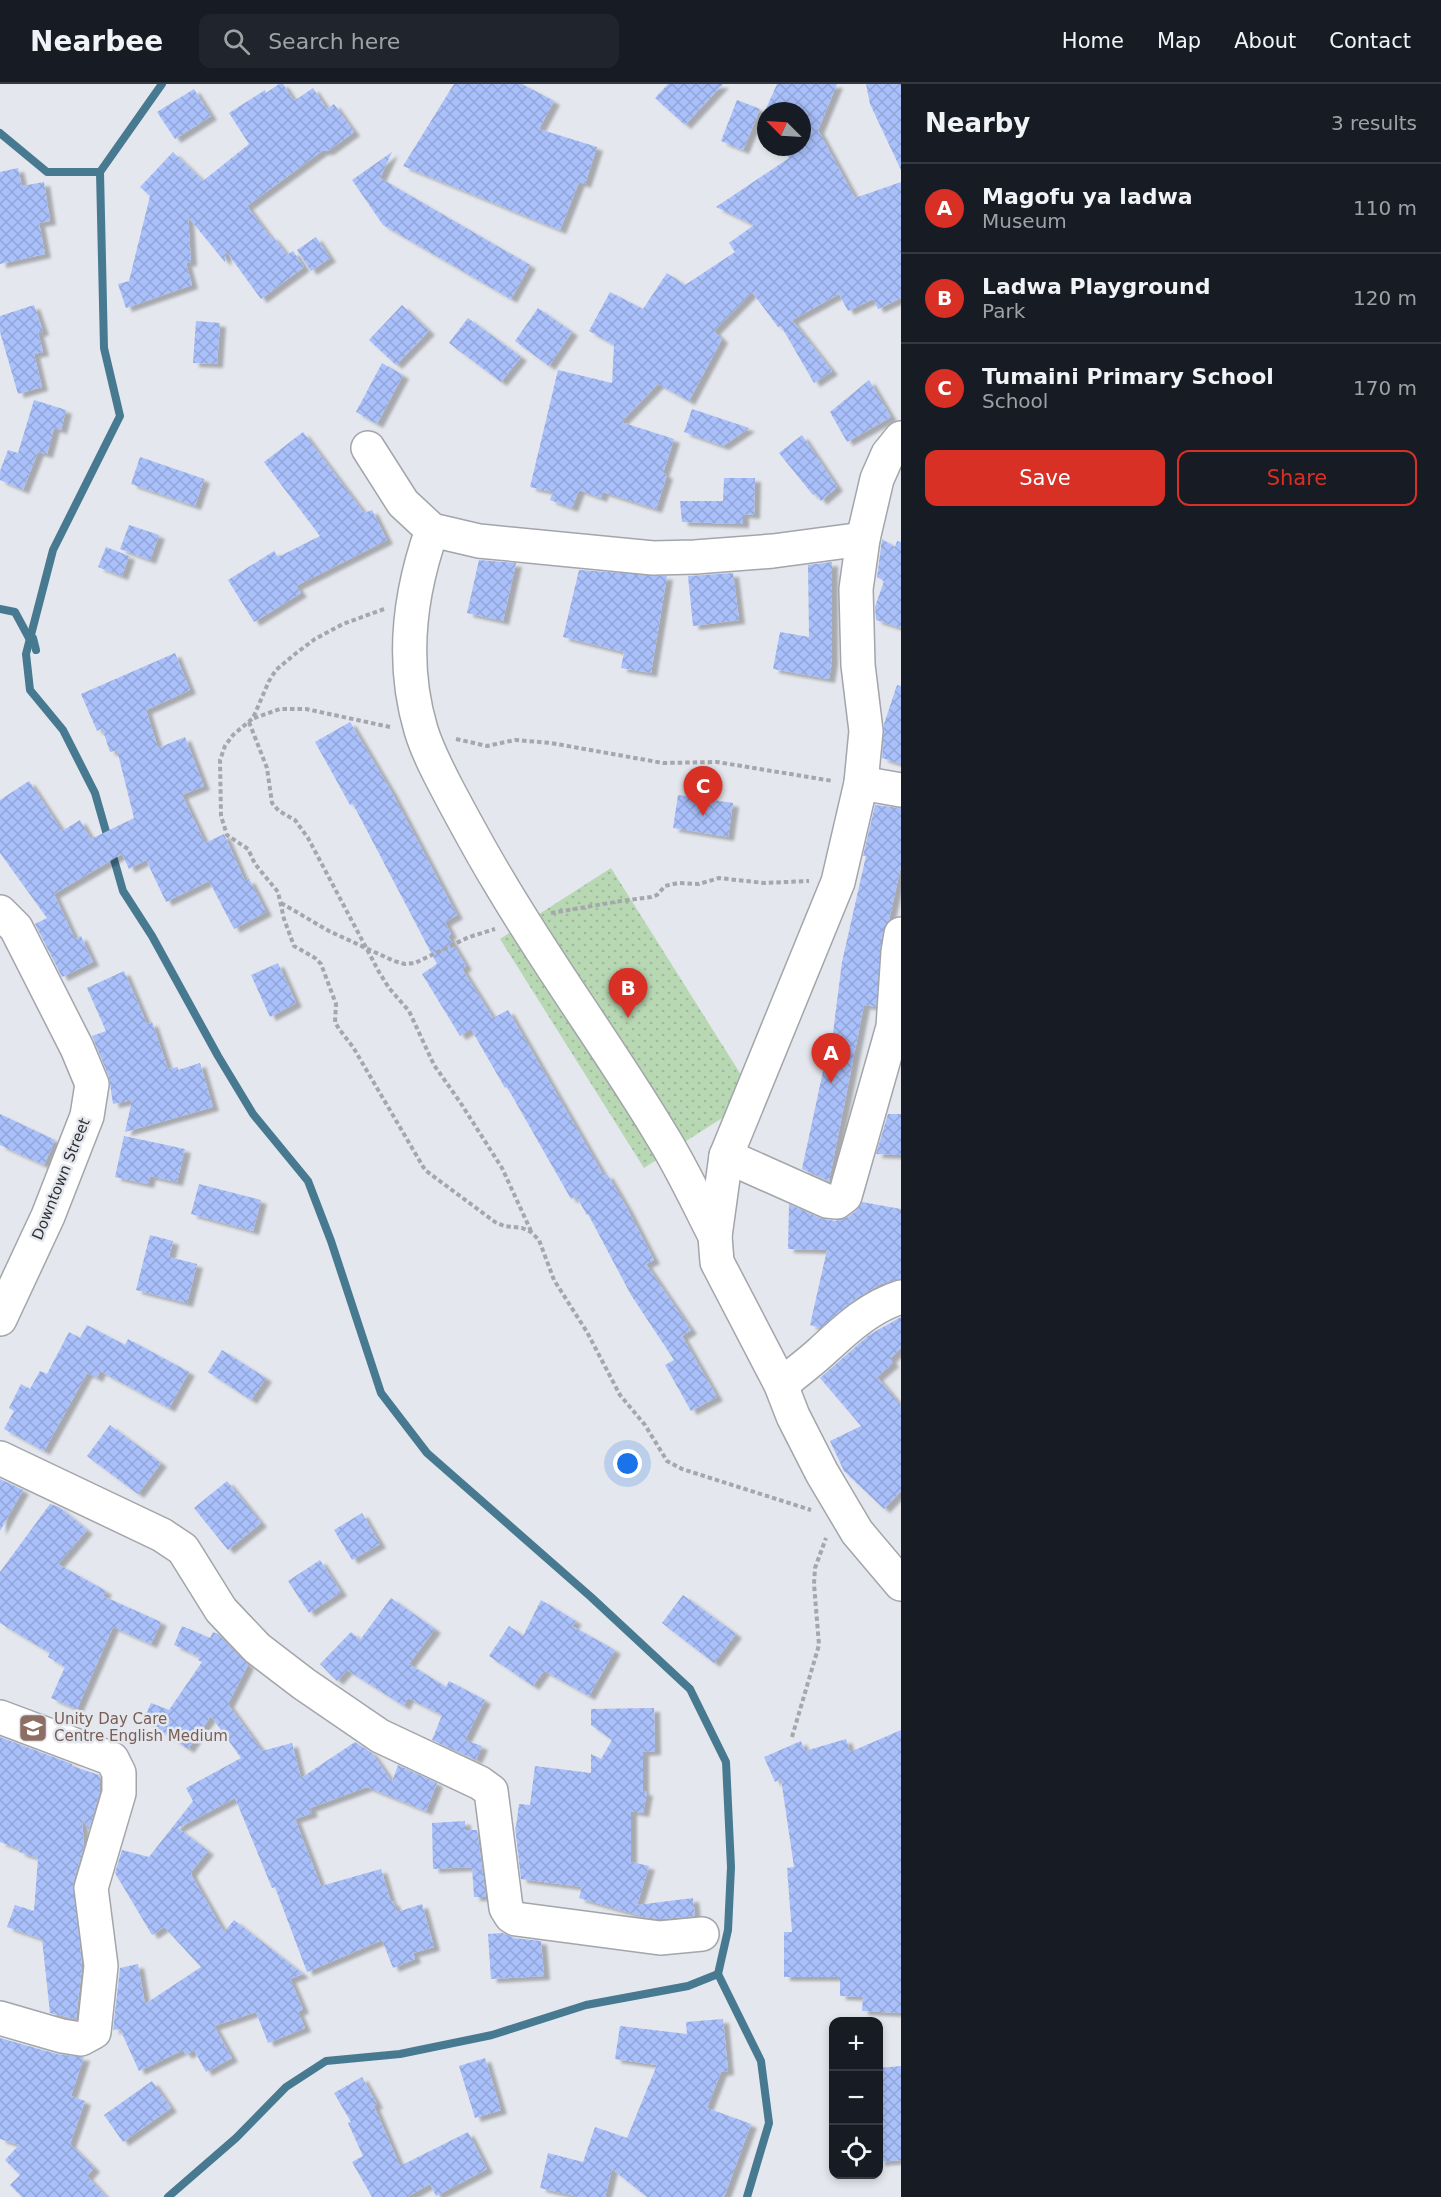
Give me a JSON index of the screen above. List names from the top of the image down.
{
  "streets": {
    "street": ["Downtown Street"]
  },
  "places": {
    "school or university": ["Unity Day Care Centre English Medium"]
  },
  "north": "top left",
  "page": {
    "header": "Nearbee",
    "search": "Search here",
    "nav": [
      "Home",
      "Map",
      "About",
      "Contact"
    ],
    "heading": ["Nearby", "3 results"],
    "list": [
      {
        "mark": "A",
        "name": "Magofu ya ladwa",
        "note": "Museum",
        "value": "110 m"
      },
      {
        "mark": "B",
        "name": "Ladwa Playground",
        "note": "Park",
        "value": "120 m"
      },
      {
        "mark": "C",
        "name": "Tumaini Primary School",
        "note": "School",
        "value": "170 m"
      }
    ],
    "buttons": ["Save", "Share"],
    "pins": ["C", "B", "A"],
    "map_buttons": ["+", "−"]
  }
}
